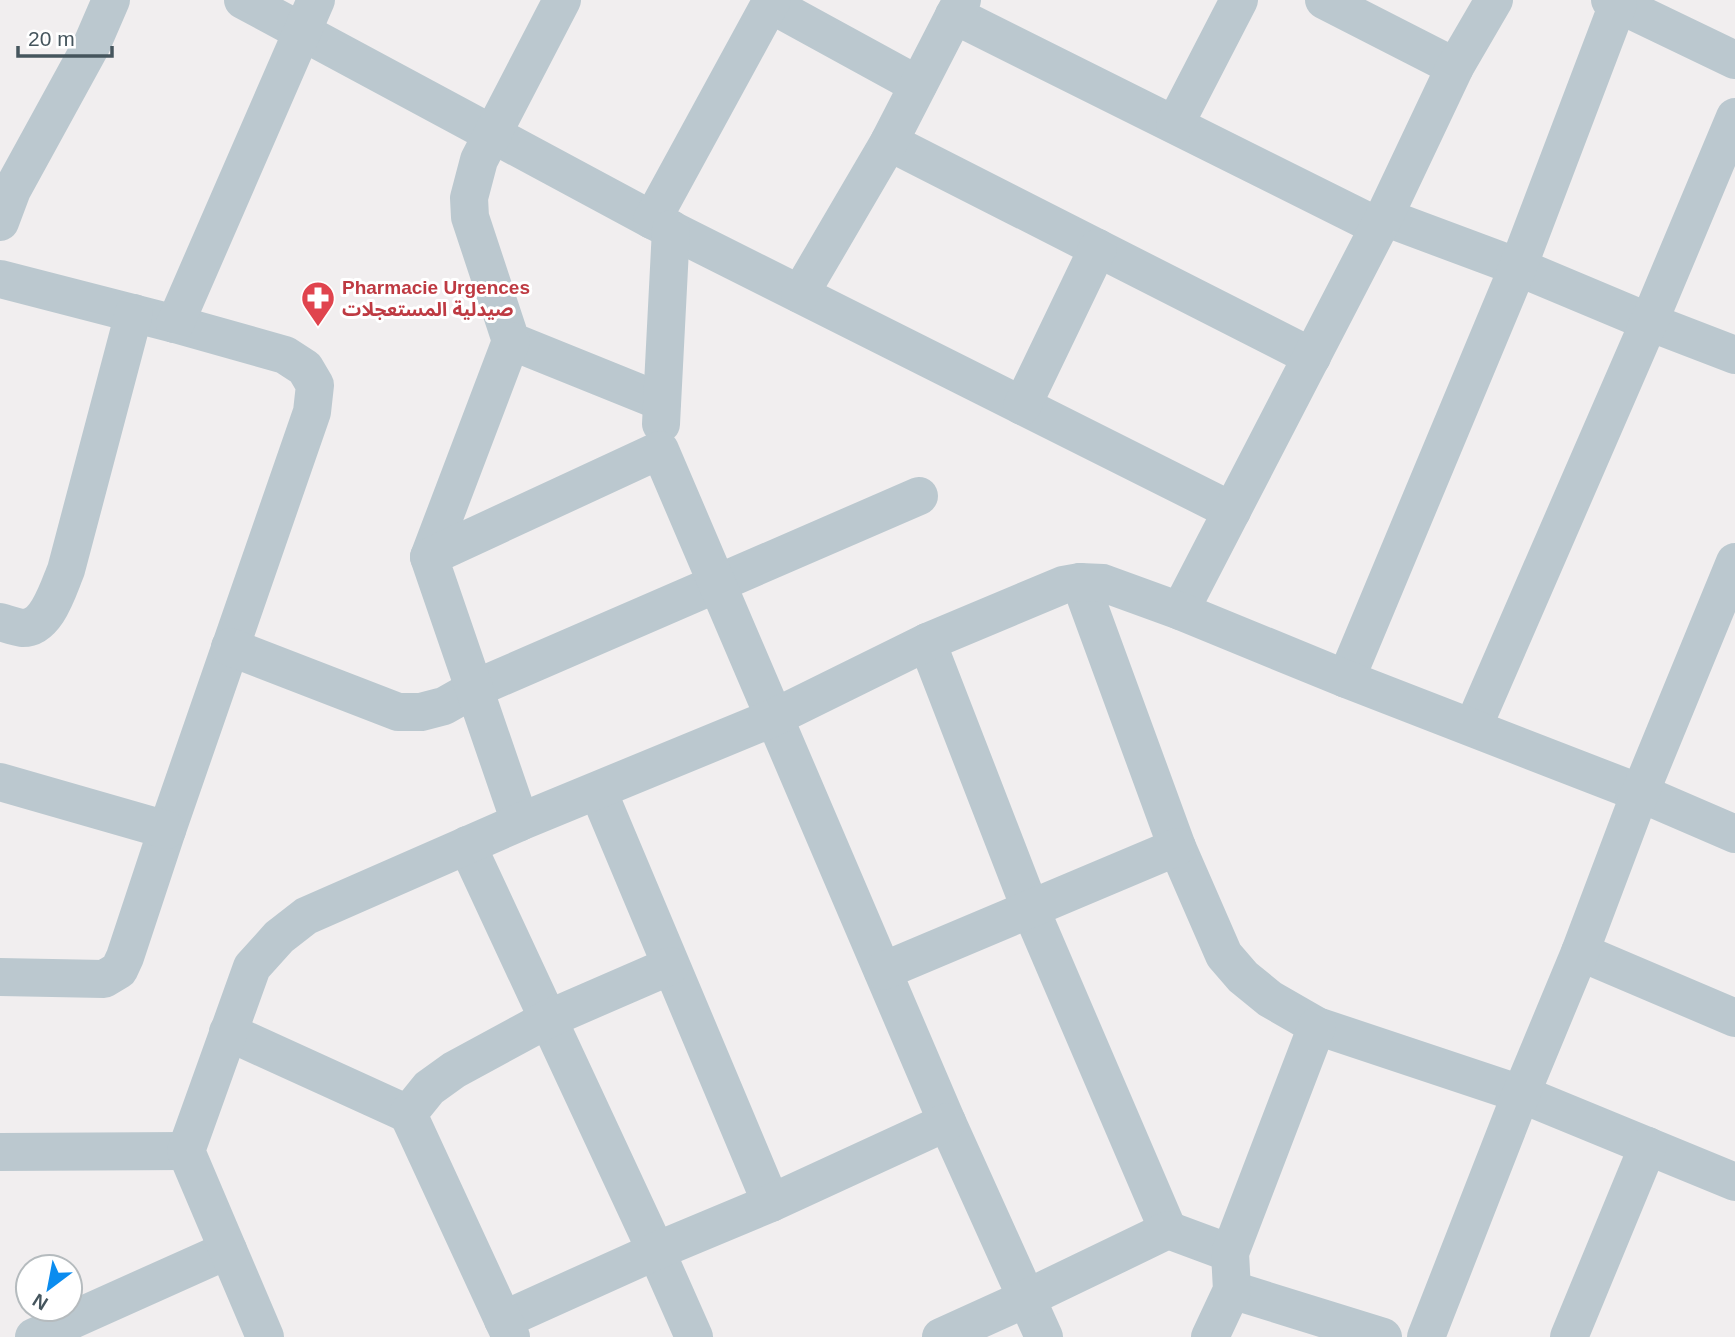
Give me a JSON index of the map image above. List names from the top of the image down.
{
  "places": {
    "pharmacy": ["Pharmacie Urgences صيدلية المستعجلات"]
  },
  "scale_bar": "20 m",
  "north": "bottom left"
}
